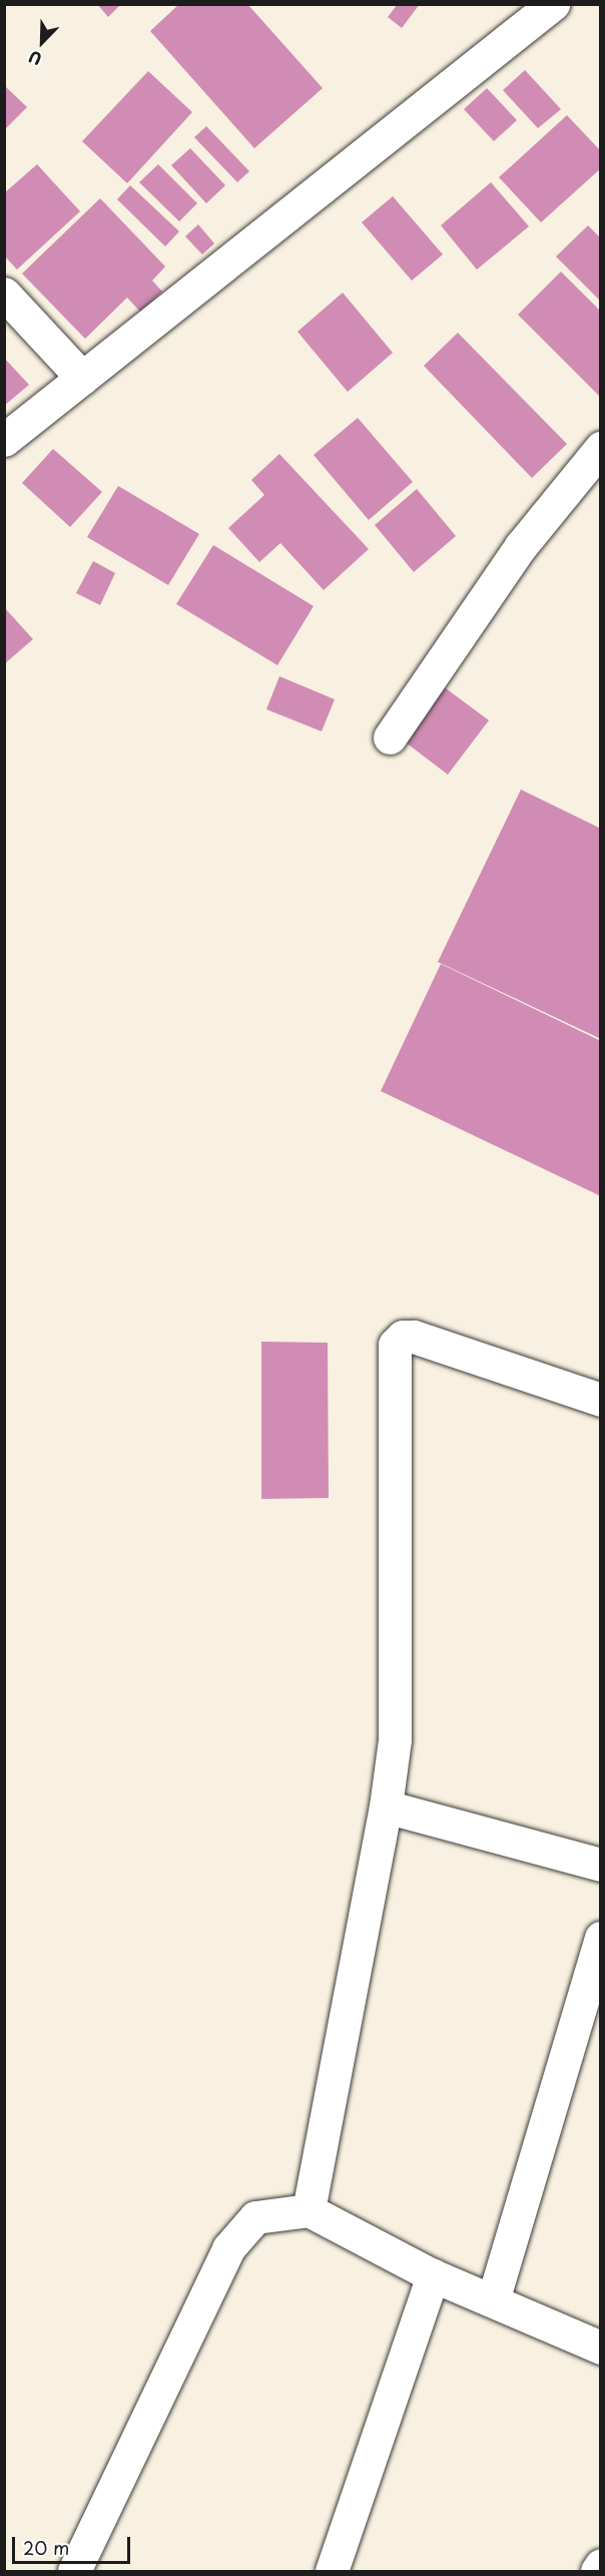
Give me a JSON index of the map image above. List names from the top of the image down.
{
  "scale_bar": "20 m",
  "north": "bottom left"
}
